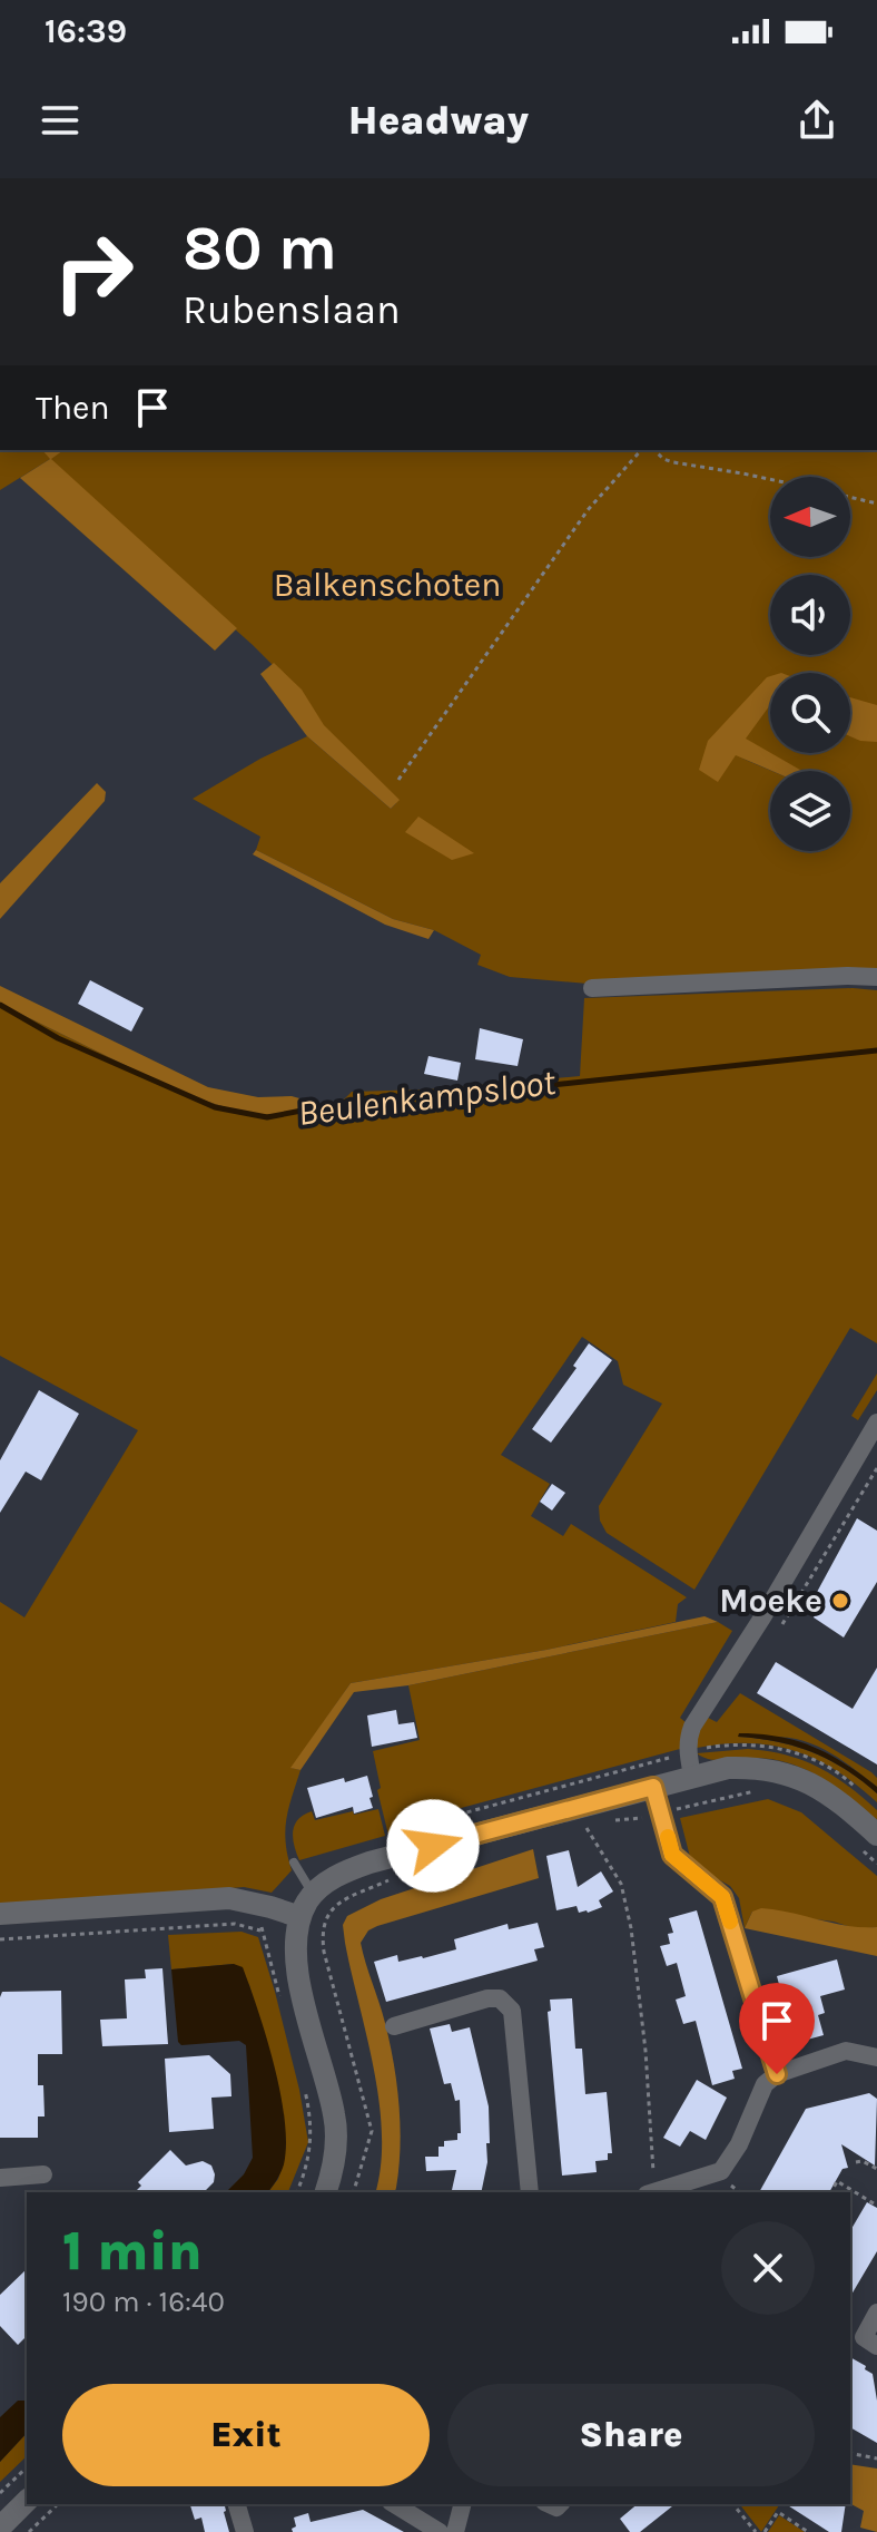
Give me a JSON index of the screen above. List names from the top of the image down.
{
  "water": ["Beulenkampsloot"],
  "parks": ["Balkenschoten"],
  "places": ["Moeke"],
  "north": "left",
  "page": {
    "status": "16:39",
    "header": "Headway",
    "turn": ["80 m", "Rubenslaan"],
    "then": "Then",
    "heading": ["1 min", "190 m · 16:40"],
    "buttons": ["Exit", "Share"]
  }
}
